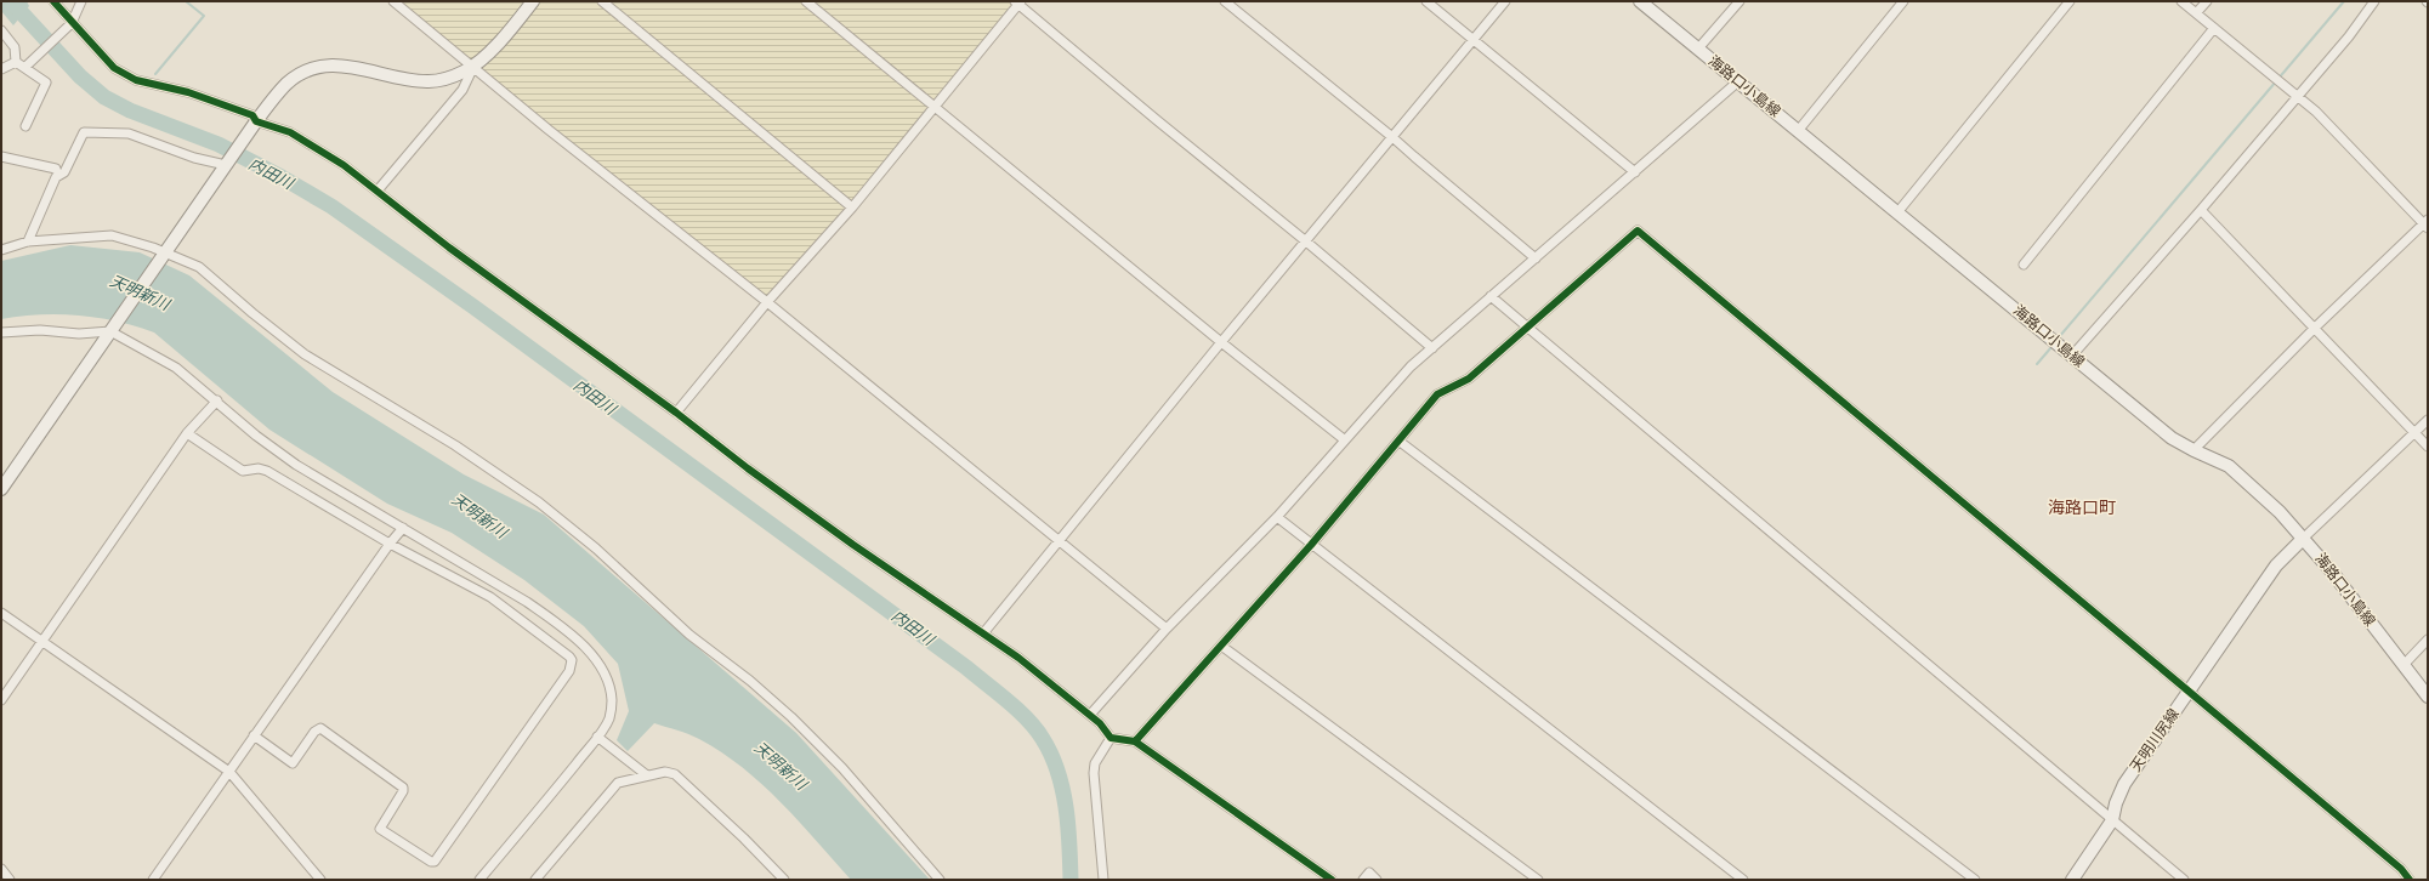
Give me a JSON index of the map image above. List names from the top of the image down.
{
  "streets": {
    "main road": ["海路口小島線", "天明川尻線"]
  },
  "crossings": [
    ["海路口小島線", "天明川尻線"]
  ],
  "districts": ["海路口町"],
  "water": ["内田川", "天明新川"]
}
